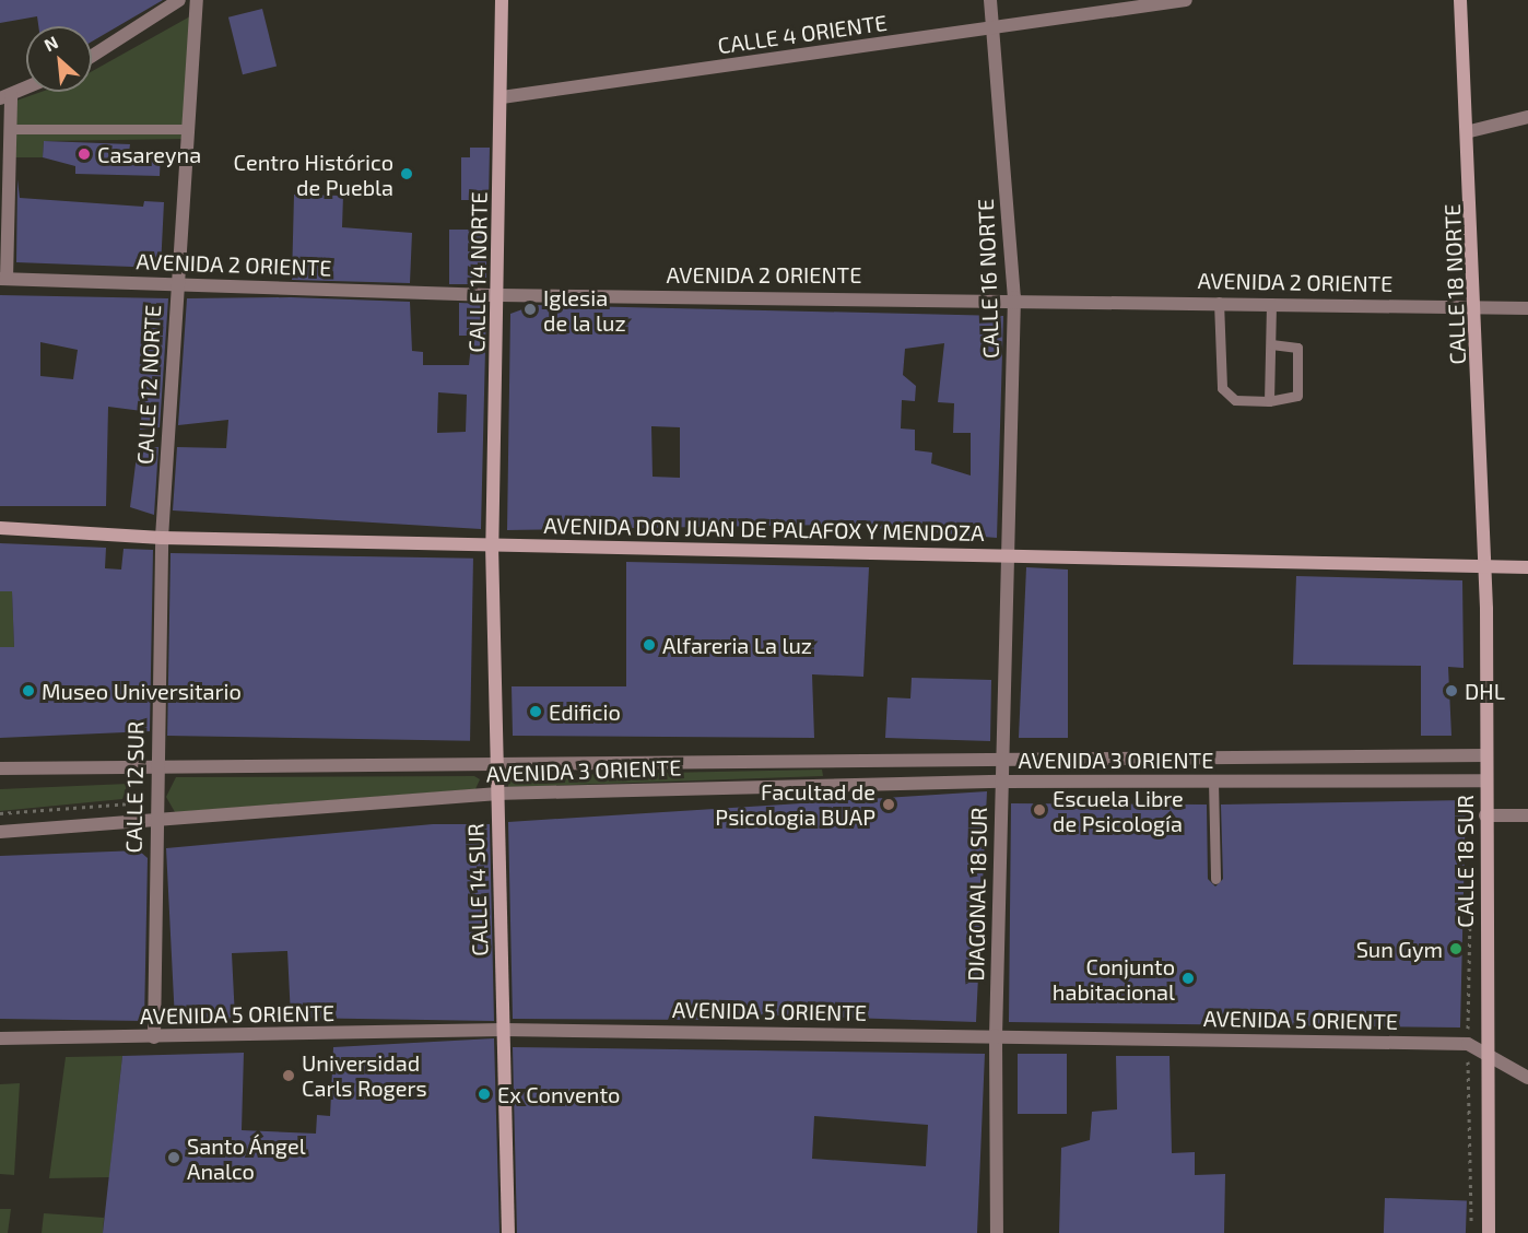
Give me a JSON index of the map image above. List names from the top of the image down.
{
  "streets": {
    "main road": [
      "CALLE 14 NORTE",
      "CALLE 18 NORTE",
      "AVENIDA DON JUAN DE PALAFOX Y MENDOZA",
      "CALLE 18 SUR",
      "CALLE 14 SUR"
    ],
    "street": [
      "CALLE 4 ORIENTE",
      "AVENIDA 2 ORIENTE",
      "CALLE 16 NORTE",
      "CALLE 12 NORTE",
      "AVENIDA 3 ORIENTE",
      "CALLE 12 SUR",
      "DIAGONAL 18 SUR",
      "AVENIDA 5 ORIENTE"
    ]
  },
  "crossings": [
    ["CALLE 4 ORIENTE", "CALLE 14 NORTE"],
    ["CALLE 4 ORIENTE", "CALLE 16 NORTE"],
    ["AVENIDA 2 ORIENTE", "CALLE 14 NORTE"],
    ["AVENIDA 2 ORIENTE", "CALLE 16 NORTE"],
    ["AVENIDA 2 ORIENTE", "CALLE 18 NORTE"],
    ["AVENIDA 2 ORIENTE", "CALLE 12 NORTE"],
    ["CALLE 14 NORTE", "AVENIDA DON JUAN DE PALAFOX Y MENDOZA"],
    ["CALLE 14 NORTE", "CALLE 14 SUR"],
    ["CALLE 16 NORTE", "AVENIDA DON JUAN DE PALAFOX Y MENDOZA"],
    ["CALLE 16 NORTE", "DIAGONAL 18 SUR"],
    ["CALLE 18 NORTE", "AVENIDA DON JUAN DE PALAFOX Y MENDOZA"],
    ["CALLE 18 NORTE", "CALLE 18 SUR"],
    ["CALLE 12 NORTE", "AVENIDA DON JUAN DE PALAFOX Y MENDOZA"],
    ["CALLE 12 NORTE", "CALLE 12 SUR"],
    ["AVENIDA DON JUAN DE PALAFOX Y MENDOZA", "CALLE 12 SUR"],
    ["AVENIDA DON JUAN DE PALAFOX Y MENDOZA", "CALLE 18 SUR"],
    ["AVENIDA DON JUAN DE PALAFOX Y MENDOZA", "CALLE 14 SUR"],
    ["AVENIDA DON JUAN DE PALAFOX Y MENDOZA", "DIAGONAL 18 SUR"],
    ["AVENIDA 3 ORIENTE", "CALLE 12 SUR"],
    ["AVENIDA 3 ORIENTE", "CALLE 18 SUR"],
    ["AVENIDA 3 ORIENTE", "CALLE 14 SUR"],
    ["AVENIDA 3 ORIENTE", "DIAGONAL 18 SUR"],
    ["CALLE 12 SUR", "AVENIDA 5 ORIENTE"],
    ["CALLE 18 SUR", "AVENIDA 5 ORIENTE"],
    ["CALLE 14 SUR", "AVENIDA 5 ORIENTE"],
    ["DIAGONAL 18 SUR", "AVENIDA 5 ORIENTE"]
  ],
  "places": [
    "Casareyna",
    "Centro Histórico de Puebla",
    "Iglesia de la luz",
    "Alfareria La luz",
    "Museo Universitario",
    "DHL",
    "Edificio",
    "Facultad de Psicologia BUAP",
    "Escuela Libre de Psicología",
    "Sun Gym",
    "Conjunto habitacional",
    "Universidad Carls Rogers",
    "Ex Convento",
    "Santo Ángel Analco"
  ],
  "north": "top left"
}
